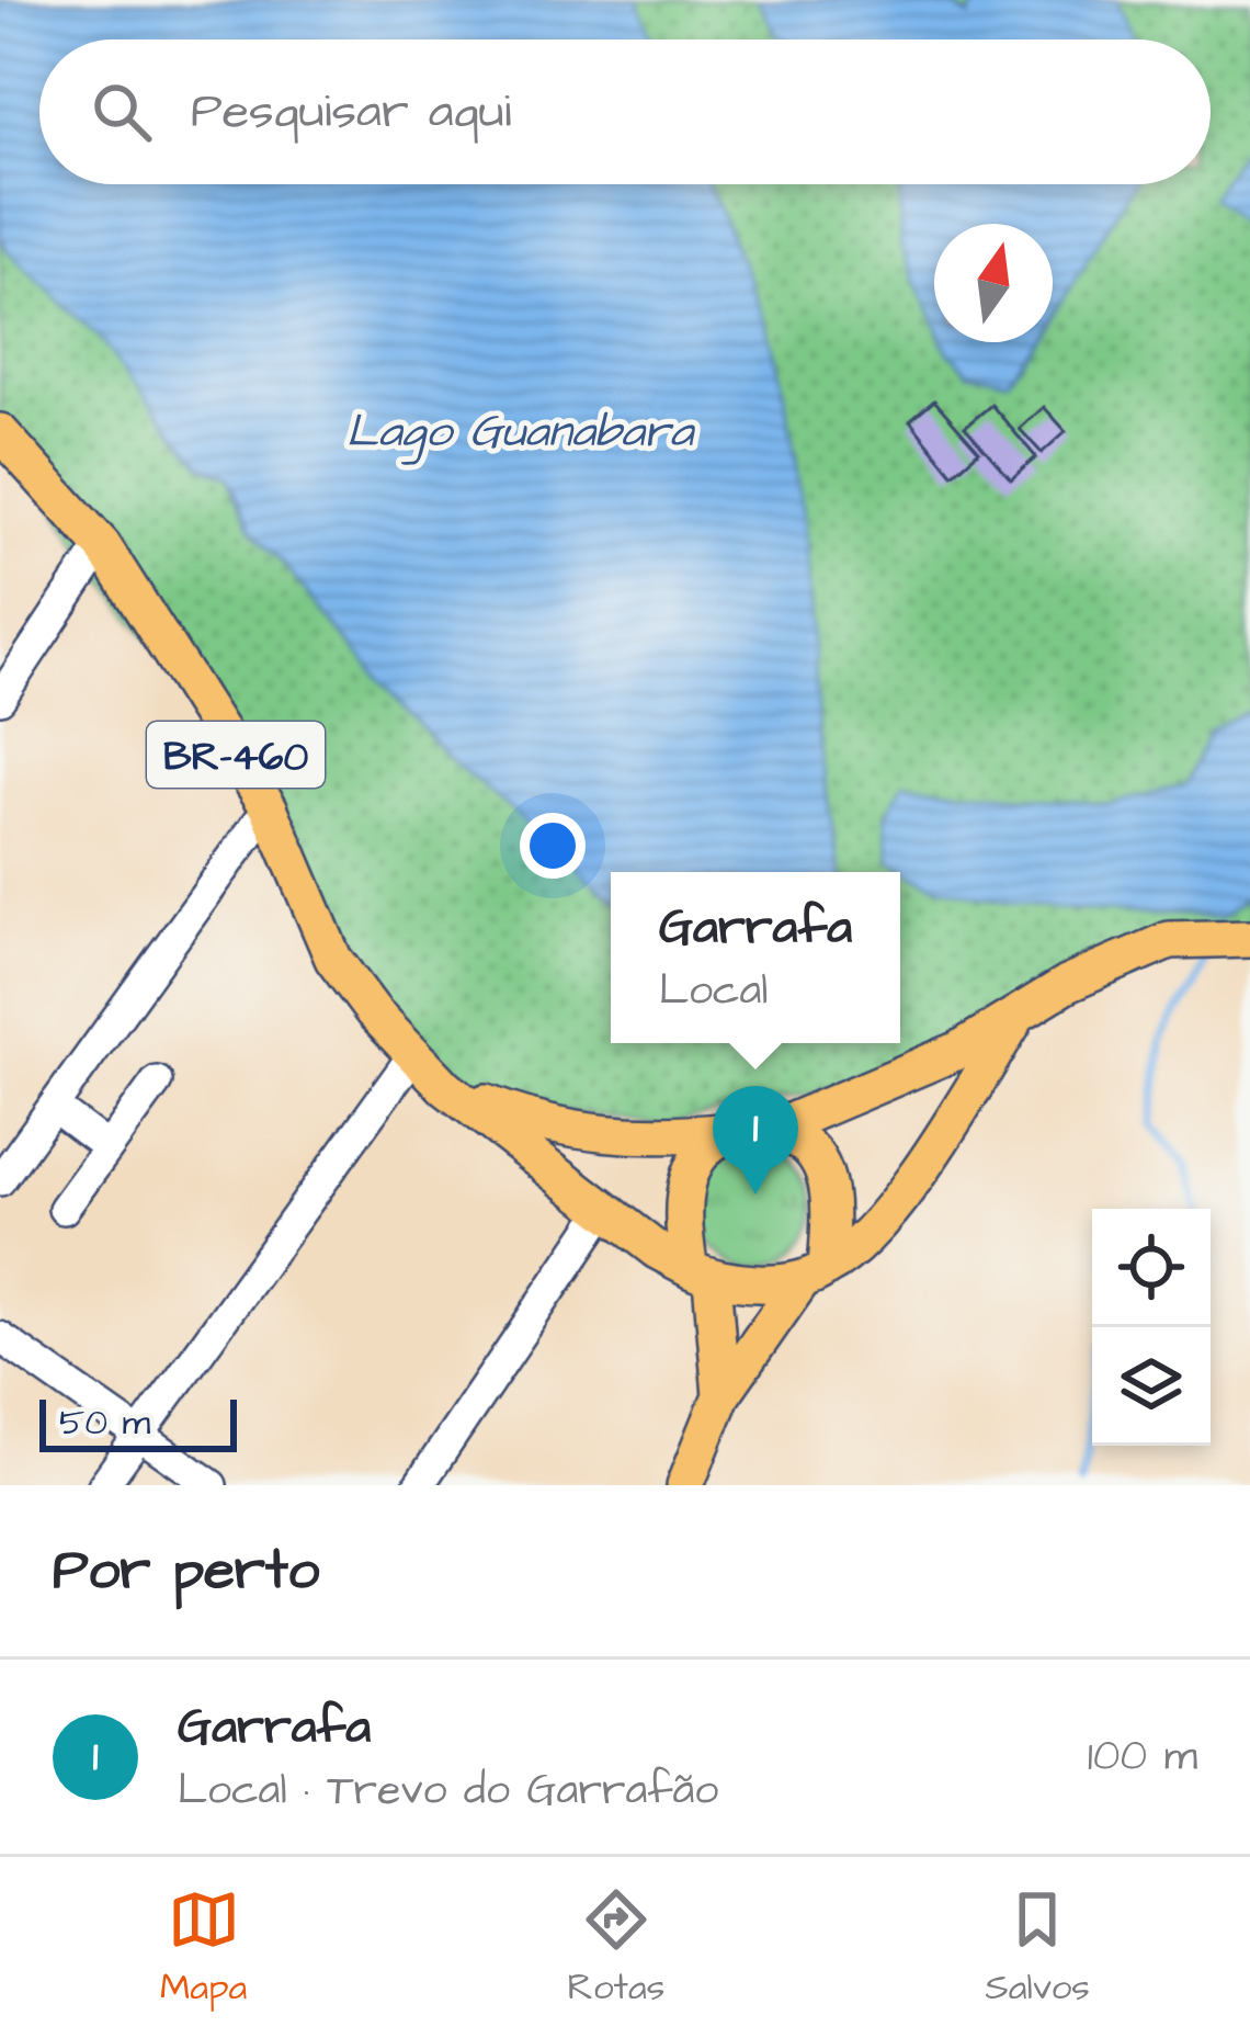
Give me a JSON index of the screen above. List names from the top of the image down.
{
  "streets": {
    "main road": ["BR-460"]
  },
  "water": ["Lago Guanabara"],
  "scale_bar": "50 m",
  "north": "top",
  "page": {
    "search": "Pesquisar aqui",
    "popup": ["Garrafa", "Local"],
    "pins": "1",
    "scale": "50 m",
    "heading": "Por perto",
    "list": [
      {
        "mark": "1",
        "name": "Garrafa",
        "note": "Local · Trevo do Garrafão",
        "value": "100 m"
      }
    ],
    "nav": ["Mapa", "Rotas", "Salvos"]
  }
}
